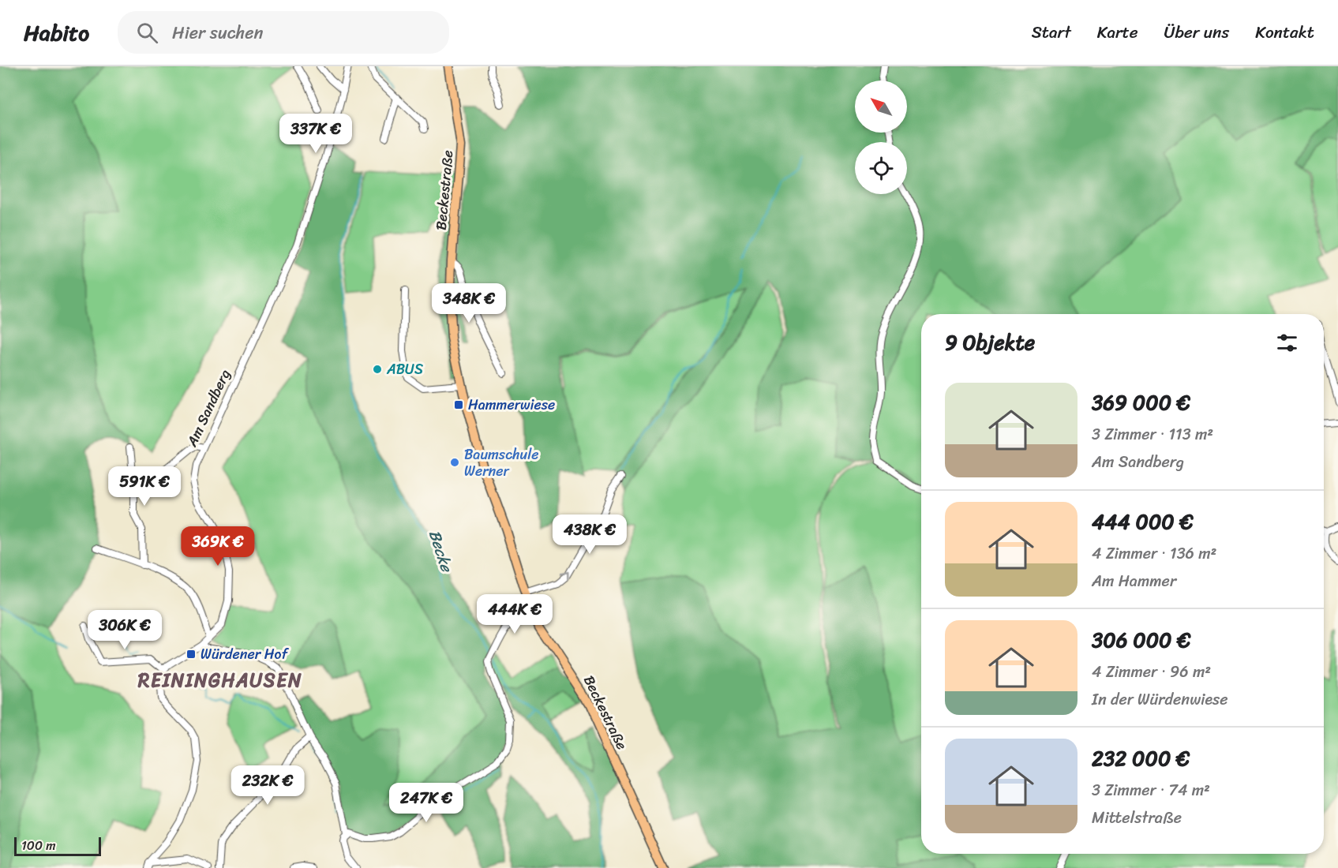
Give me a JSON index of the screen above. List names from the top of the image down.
{
  "streets": {
    "main road": ["Beckestraße"],
    "street": ["Am Sandberg"]
  },
  "districts": ["REININGHAUSEN"],
  "water": ["Becke"],
  "places": {
    "other": ["ABUS", "Baumschule Werner"],
    "transit": ["Hammerwiese", "Würdener Hof"]
  },
  "scale_bar": "100 m",
  "north": "top left",
  "page": {
    "header": "Habito",
    "search": "Hier suchen",
    "nav": [
      "Start",
      "Karte",
      "Über uns",
      "Kontakt"
    ],
    "price": [
      "337K €",
      "348K €",
      "591K €",
      "438K €",
      "369K €",
      "444K €",
      "306K €",
      "232K €",
      "247K €"
    ],
    "heading": "9 Objekte",
    "list": [
      {
        "name": "369 000 €",
        "note": "3 Zimmer · 113 m² · Am Sandberg"
      },
      {
        "name": "444 000 €",
        "note": "4 Zimmer · 136 m² · Am Hammer"
      },
      {
        "name": "306 000 €",
        "note": "4 Zimmer · 96 m² · In der Würdenwiese"
      },
      {
        "name": "232 000 €",
        "note": "3 Zimmer · 74 m² · Mittelstraße"
      }
    ],
    "scale": "100 m"
  }
}
